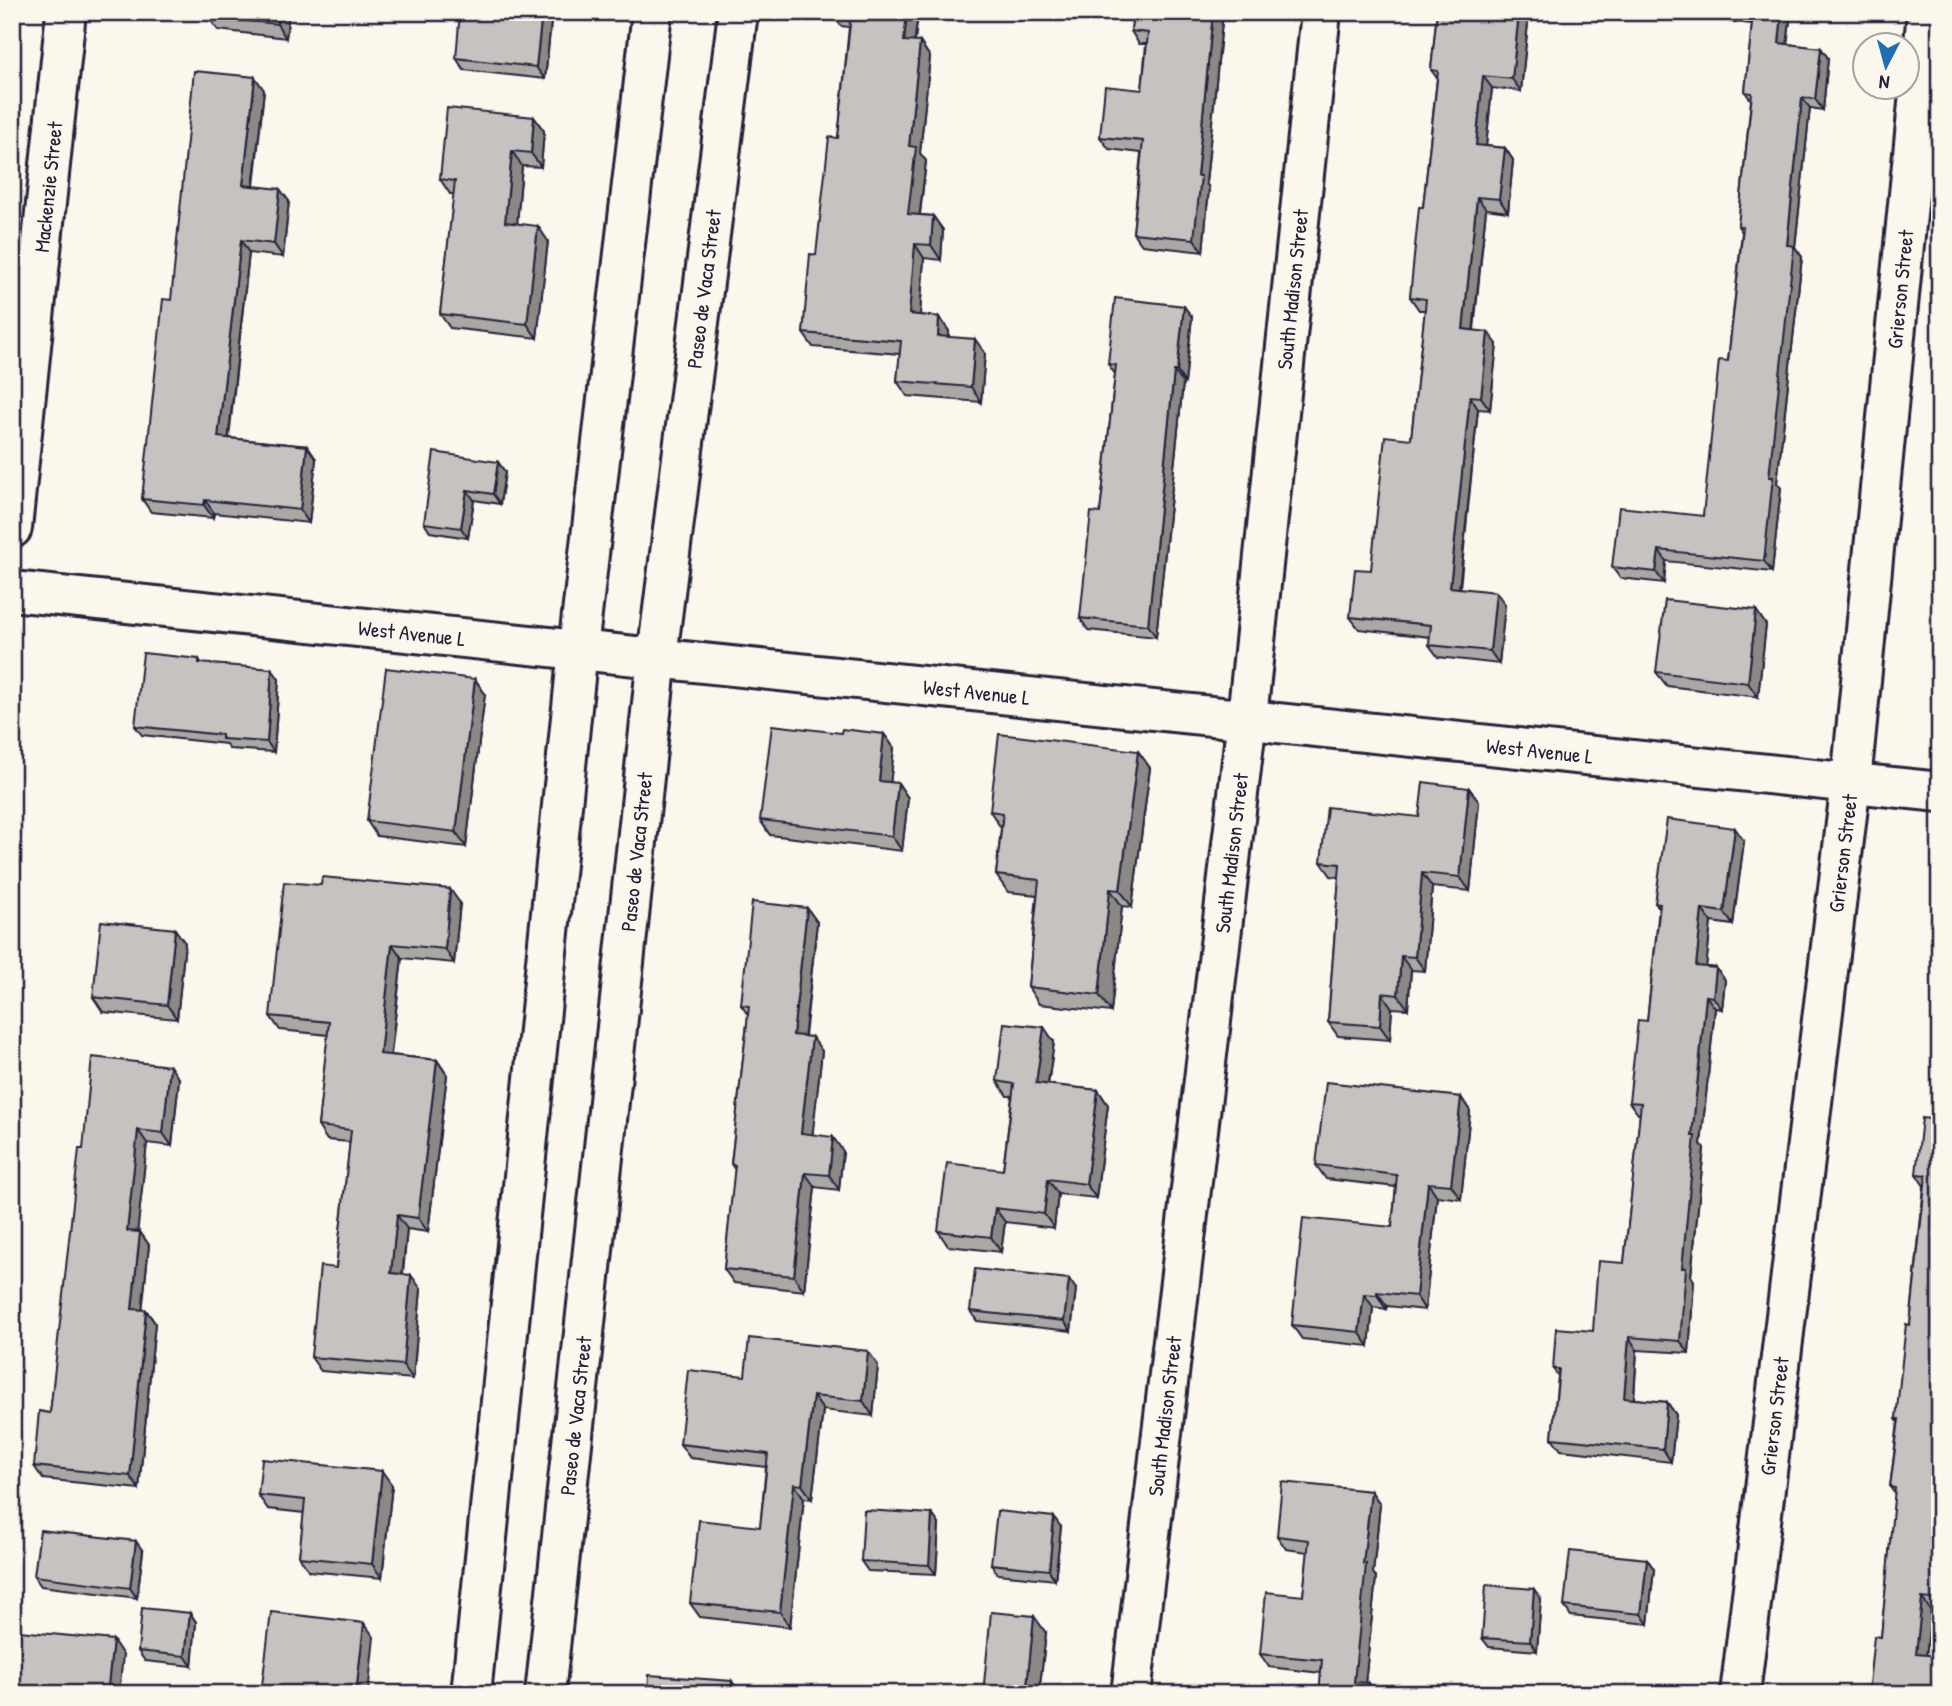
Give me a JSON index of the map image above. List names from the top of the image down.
{
  "streets": {
    "street": [
      "Mackenzie Street",
      "Paseo de Vaca Street",
      "South Madison Street",
      "Grierson Street",
      "West Avenue L"
    ]
  },
  "crossings": [
    ["Paseo de Vaca Street", "West Avenue L"],
    ["South Madison Street", "West Avenue L"],
    ["Grierson Street", "West Avenue L"]
  ],
  "north": "bottom"
}
